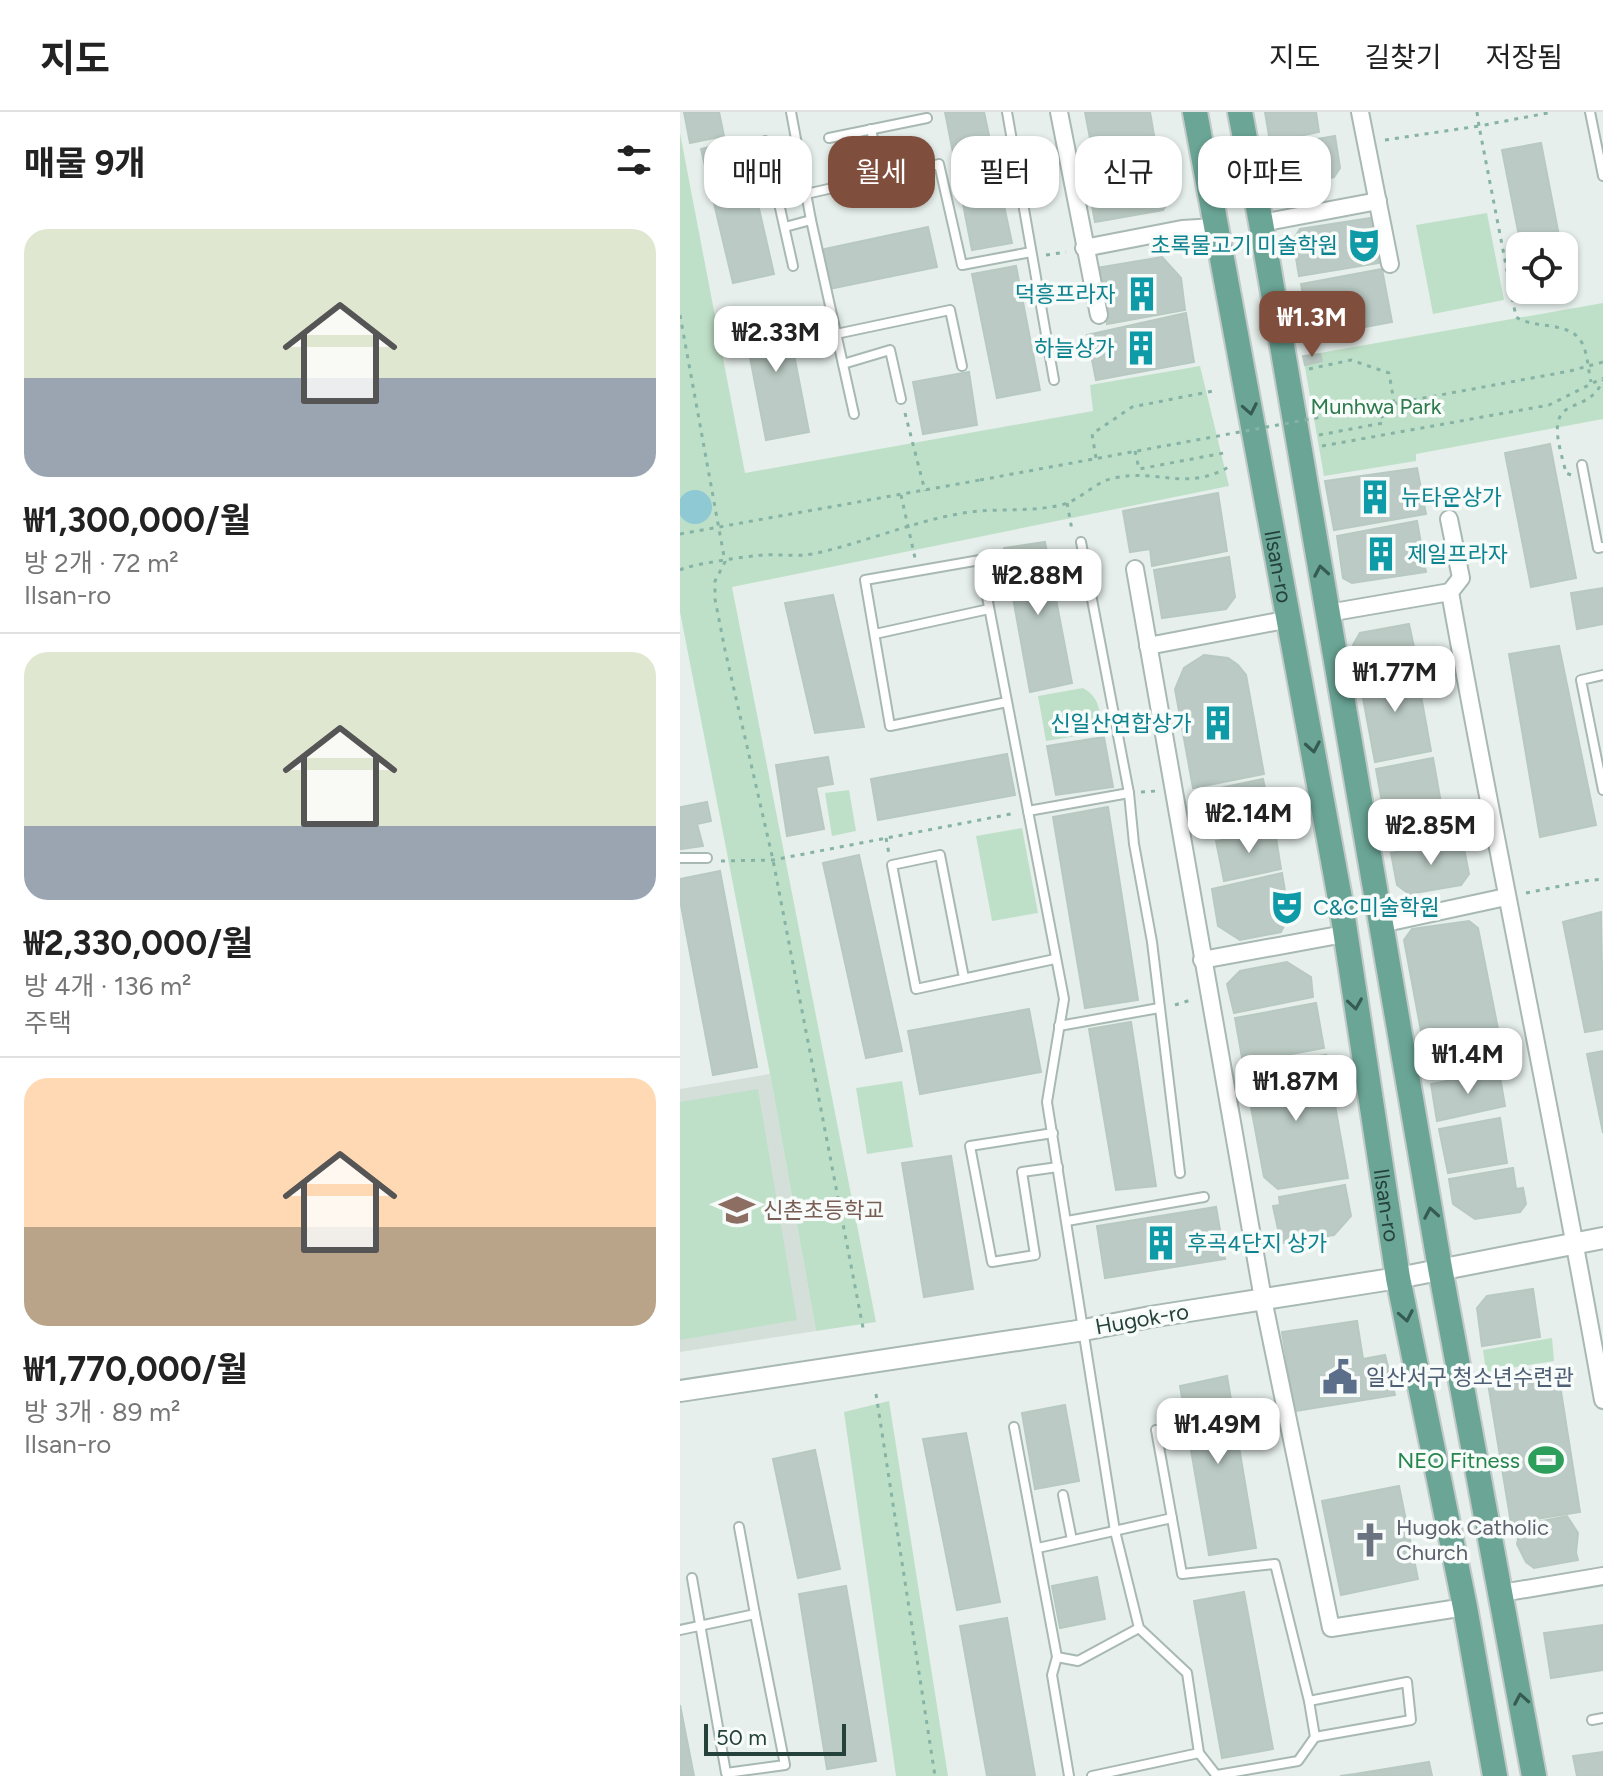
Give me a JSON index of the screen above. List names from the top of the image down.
{
  "streets": {
    "main road": ["Ilsan-ro"],
    "street": ["Hugok-ro"]
  },
  "crossings": [
    ["Ilsan-ro", "Hugok-ro"]
  ],
  "parks": ["Munhwa Park"],
  "places": {
    "theatre": ["초록물고기 미술학원", "C&C미술학원"],
    "building": [
      "덕흥프라자",
      "하늘상가",
      "뉴타운상가",
      "제일프라자",
      "신일산연합상가",
      "후곡4단지 상가"
    ],
    "school or university": ["신촌초등학교"],
    "public building": ["일산서구 청소년수련관"],
    "sports": ["NEO Fitness"],
    "church": ["Hugok Catholic Church"]
  },
  "scale_bar": "50 m",
  "page": {
    "header": "지도",
    "nav": ["지도", "길찾기", "저장됨"],
    "heading": "매물 9개",
    "chip": [
      "매매",
      "월세",
      "필터",
      "신규",
      "아파트"
    ],
    "list": [
      {
        "name": "₩1,300,000/월",
        "note": "방 2개 · 72 m² · Ilsan-ro"
      },
      {
        "name": "₩2,330,000/월",
        "note": "방 4개 · 136 m² · 주택"
      },
      {
        "name": "₩1,770,000/월",
        "note": "방 3개 · 89 m² · Ilsan-ro"
      }
    ],
    "price": [
      "₩1.3M",
      "₩2.33M",
      "₩2.88M",
      "₩1.77M",
      "₩2.14M",
      "₩2.85M",
      "₩1.4M",
      "₩1.87M",
      "₩1.49M"
    ],
    "scale": "50 m"
  }
}
